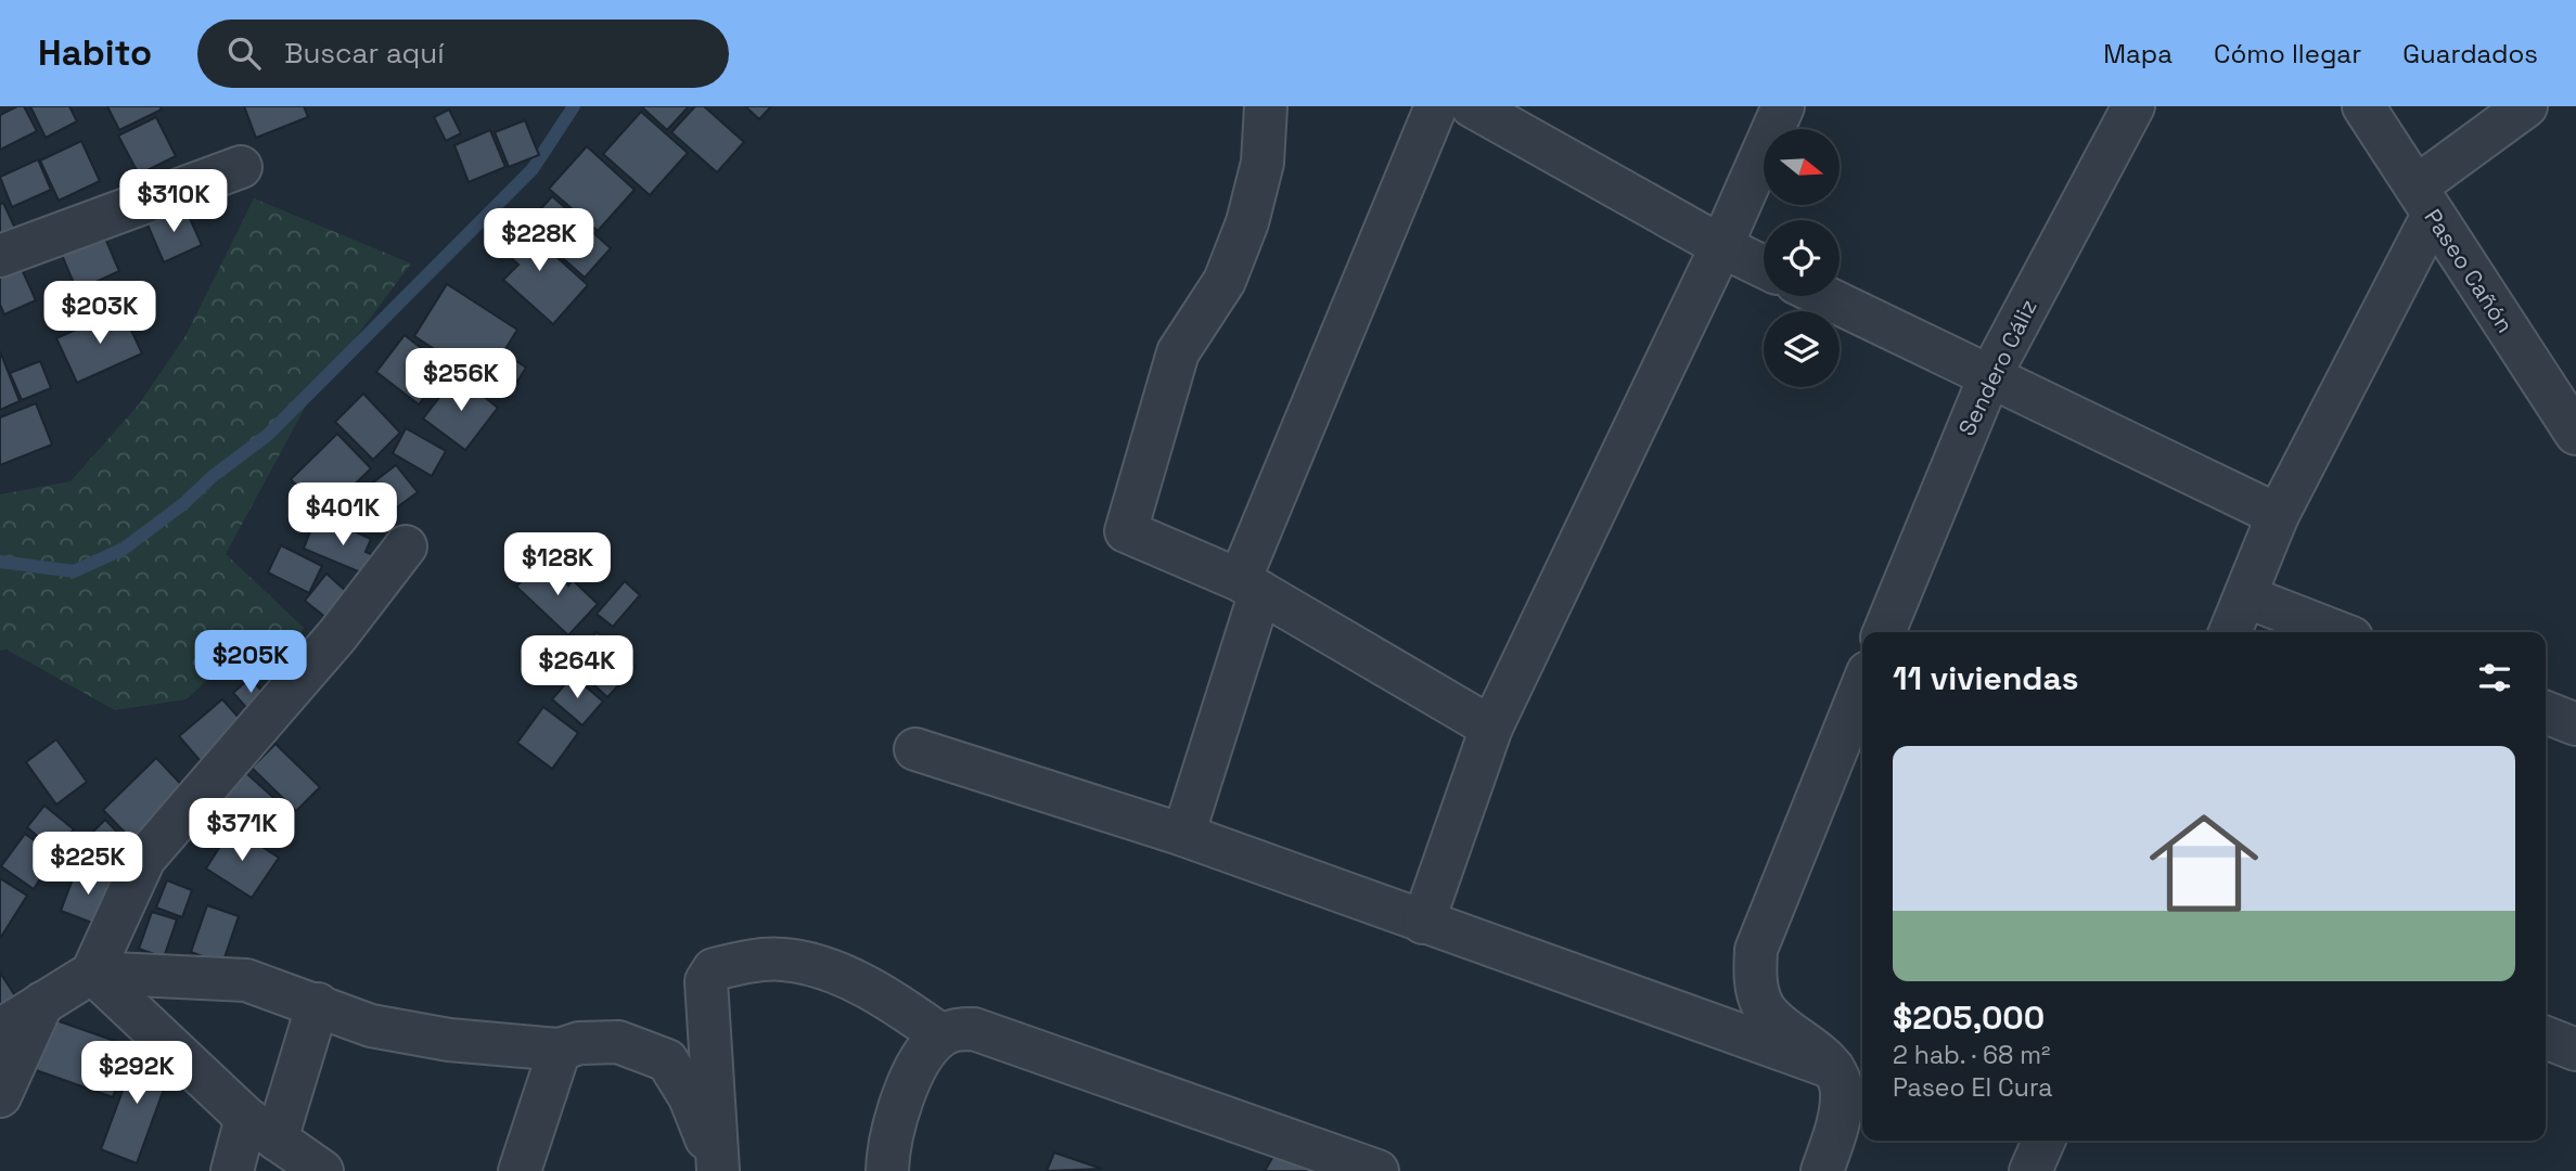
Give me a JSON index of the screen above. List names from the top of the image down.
{
  "streets": {
    "street": ["Paseo Cañón", "Sendero Cáliz"]
  },
  "north": "right",
  "page": {
    "header": "Habito",
    "search": "Buscar aquí",
    "nav": ["Mapa", "Cómo llegar", "Guardados"],
    "price": [
      "$310K",
      "$228K",
      "$203K",
      "$256K",
      "$401K",
      "$128K",
      "$205K",
      "$264K",
      "$371K",
      "$225K",
      "$292K"
    ],
    "heading": "11 viviendas",
    "list": [
      {
        "name": "$205,000",
        "note": "2 hab. · 68 m² · Paseo El Cura"
      }
    ]
  }
}
